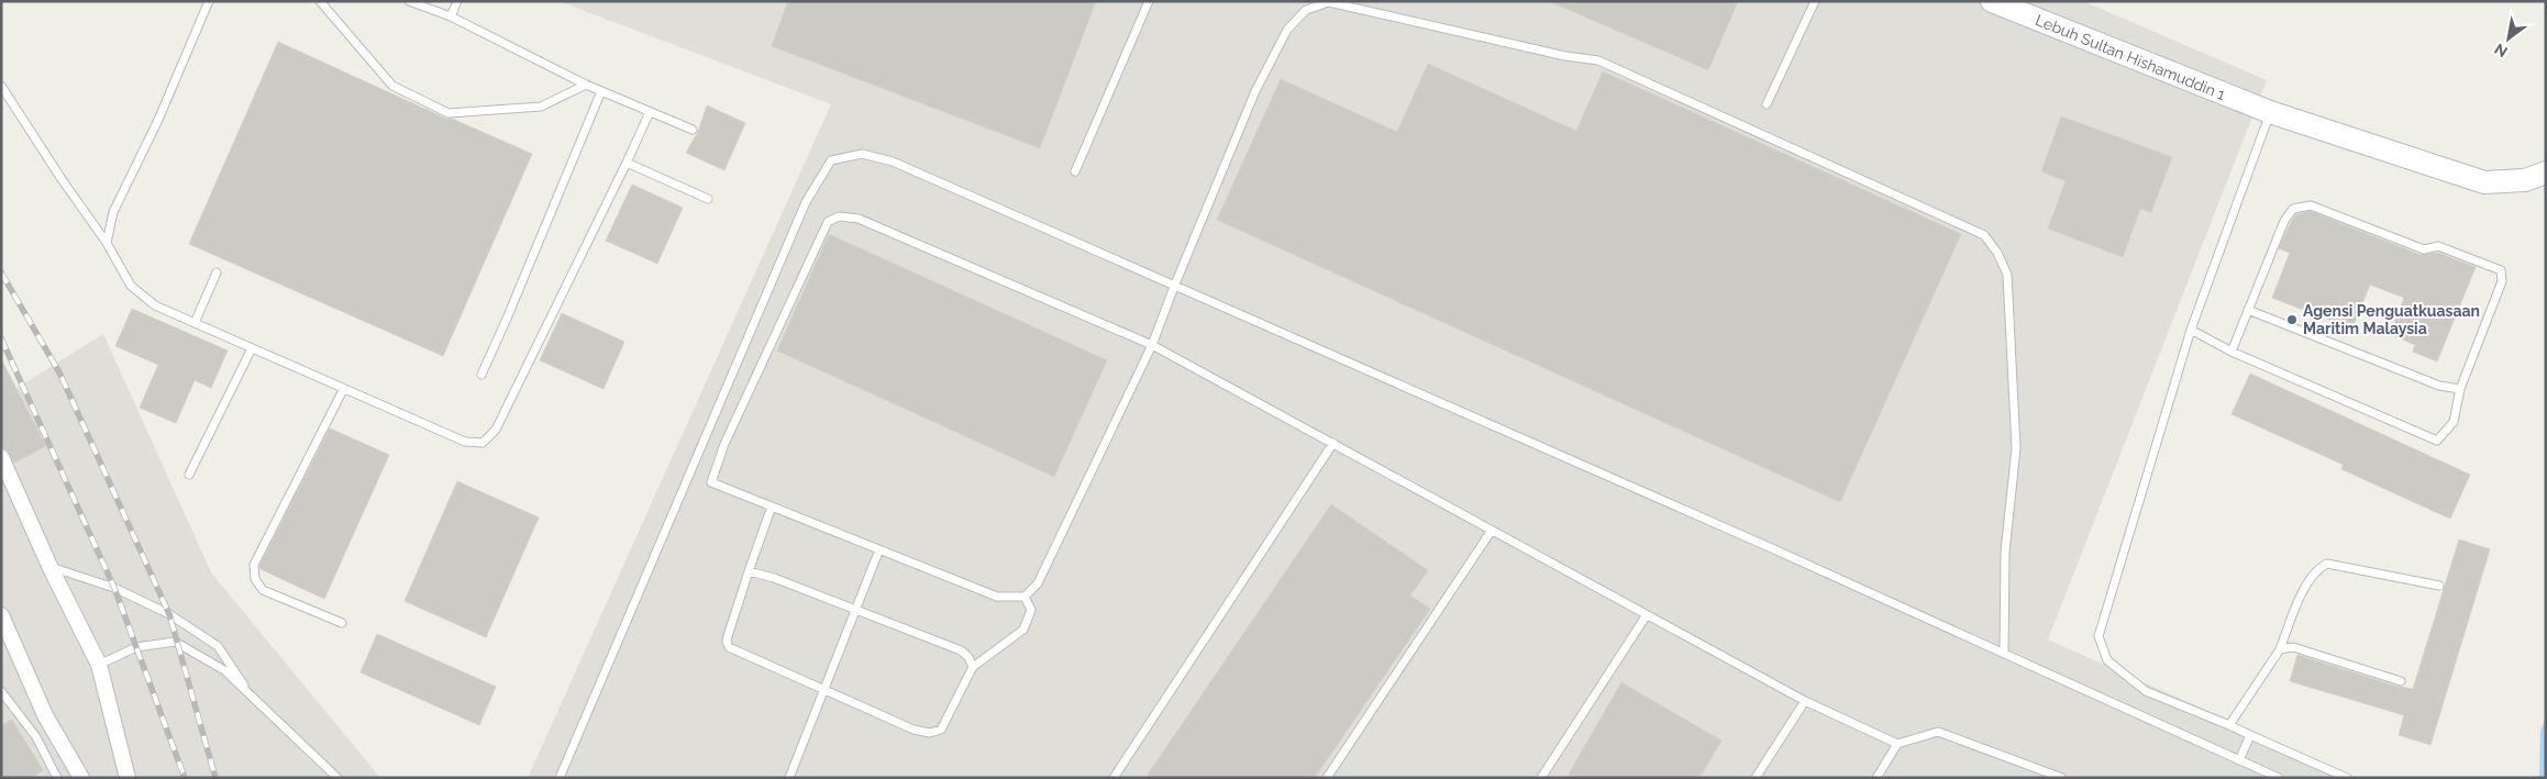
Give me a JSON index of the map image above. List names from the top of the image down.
{
  "streets": {
    "street": ["Lebuh Sultan Hishamuddin 1"]
  },
  "places": ["Agensi Penguatkuasaan Maritim Malaysia"],
  "north": "bottom left"
}
